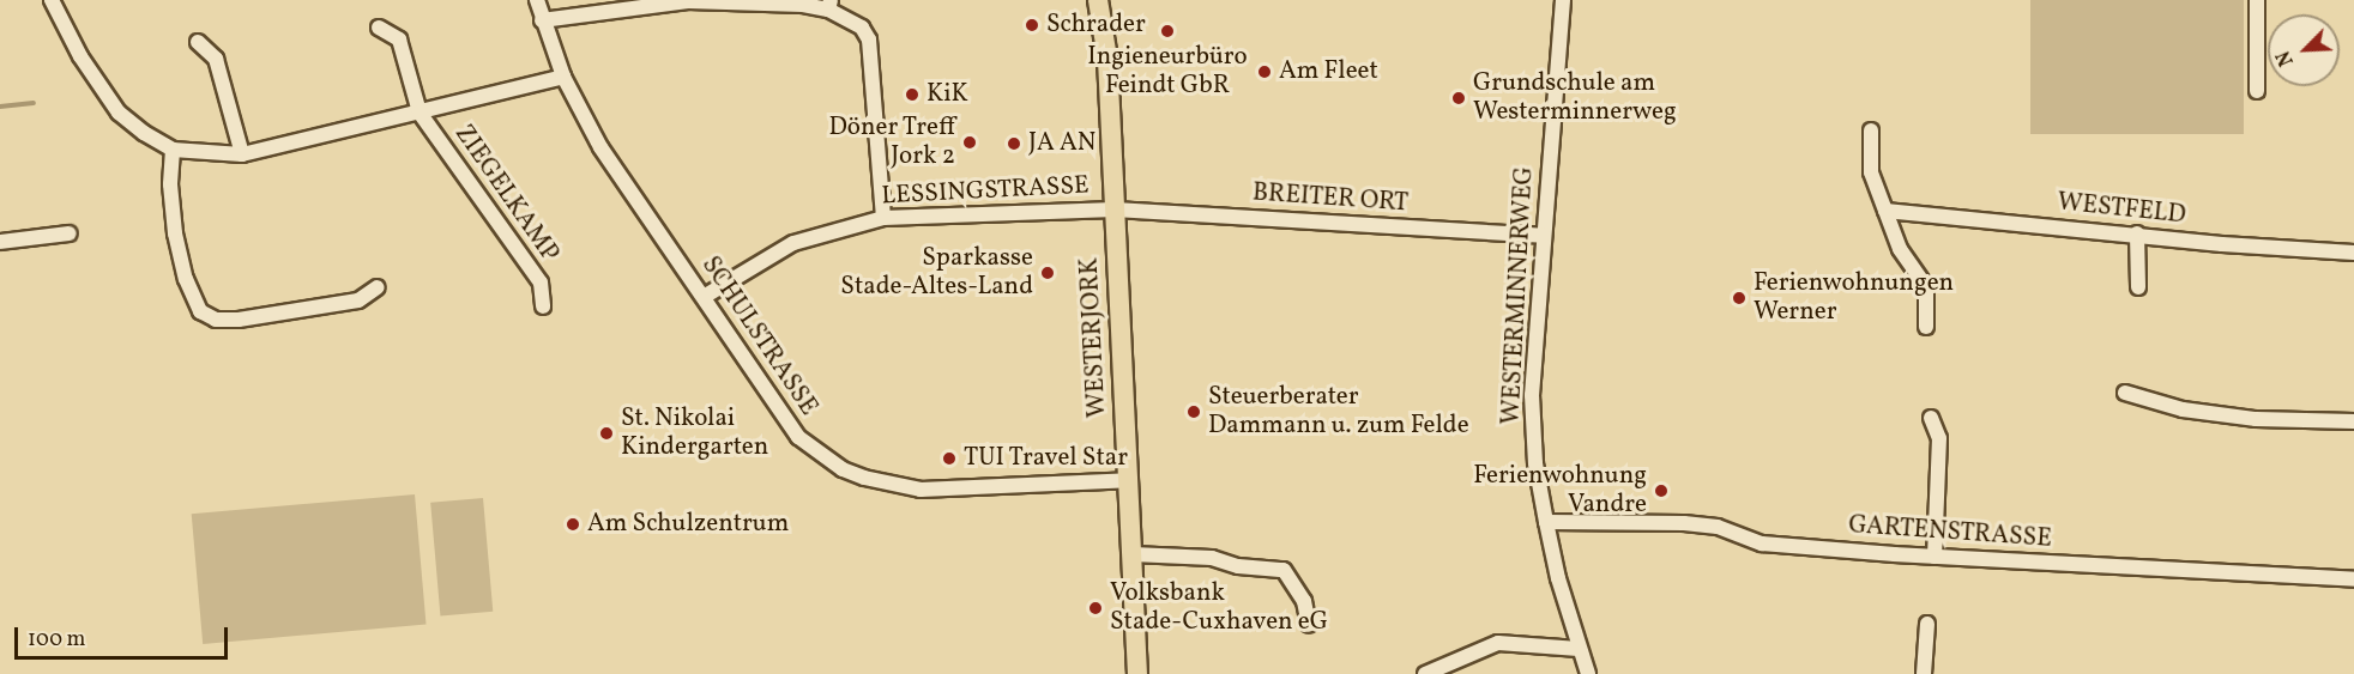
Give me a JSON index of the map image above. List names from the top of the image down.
{
  "streets": {
    "main road": ["WESTERJORK"],
    "street": [
      "LESSINGSTRASSE",
      "ZIEGELKAMP",
      "BREITER ORT",
      "WESTFELD",
      "WESTERMINNERWEG",
      "SCHULSTRASSE",
      "GARTENSTRASSE"
    ]
  },
  "crossings": [
    ["LESSINGSTRASSE", "BREITER ORT"],
    ["LESSINGSTRASSE", "SCHULSTRASSE"],
    ["LESSINGSTRASSE", "WESTERJORK"],
    ["BREITER ORT", "WESTERMINNERWEG"],
    ["BREITER ORT", "WESTERJORK"],
    ["WESTERMINNERWEG", "GARTENSTRASSE"],
    ["SCHULSTRASSE", "WESTERJORK"]
  ],
  "places": [
    "Schrader",
    "Ingieneurbüro Feindt GbR",
    "Am Fleet",
    "KiK",
    "Grundschule am Westerminnerweg",
    "Döner Treff Jork 2",
    "JA AN",
    "Sparkasse Stade-Altes-Land",
    "Ferienwohnungen Werner",
    "Steuerberater Dammann u. zum Felde",
    "St. Nikolai Kindergarten",
    "TUI Travel Star",
    "Ferienwohnung Vandre",
    "Am Schulzentrum",
    "Volksbank Stade-Cuxhaven eG"
  ],
  "scale_bar": "100 m",
  "north": "bottom left"
}
